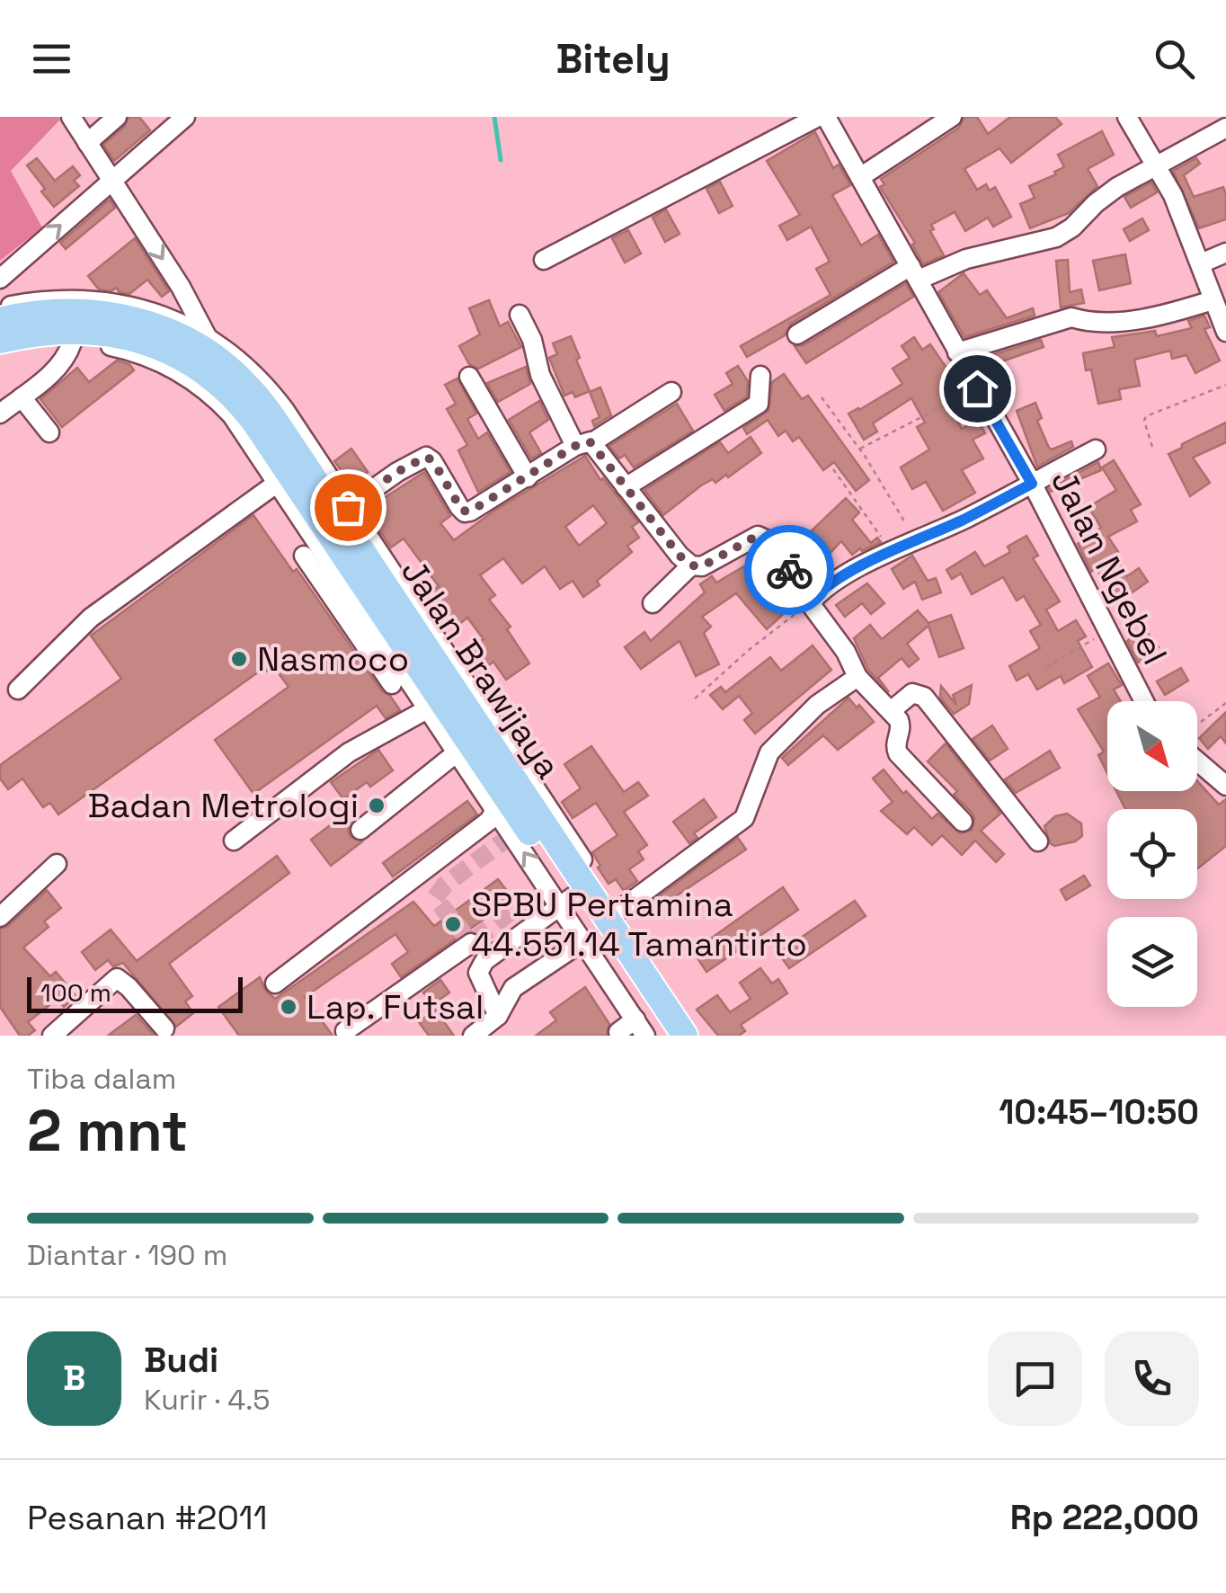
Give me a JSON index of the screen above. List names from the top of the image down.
{
  "streets": {
    "highway": ["Jalan Brawijaya"],
    "street": ["Jalan Ngebel"]
  },
  "places": [
    "Nasmoco",
    "Badan Metrologi",
    "SPBU Pertamina 44.551.14 Tamantirto",
    "Lap. Futsal"
  ],
  "scale_bar": "100 m",
  "north": "bottom right",
  "page": {
    "header": "Bitely",
    "scale": "100 m",
    "heading": ["2 mnt", "Tiba dalam", "10:45–10:50"],
    "panel": [
      "Budi",
      "Kurir · 4.5",
      "Pesanan #2011",
      "Rp 222,000"
    ],
    "bar": "Diantar · 190 m",
    "round": "B"
  }
}
